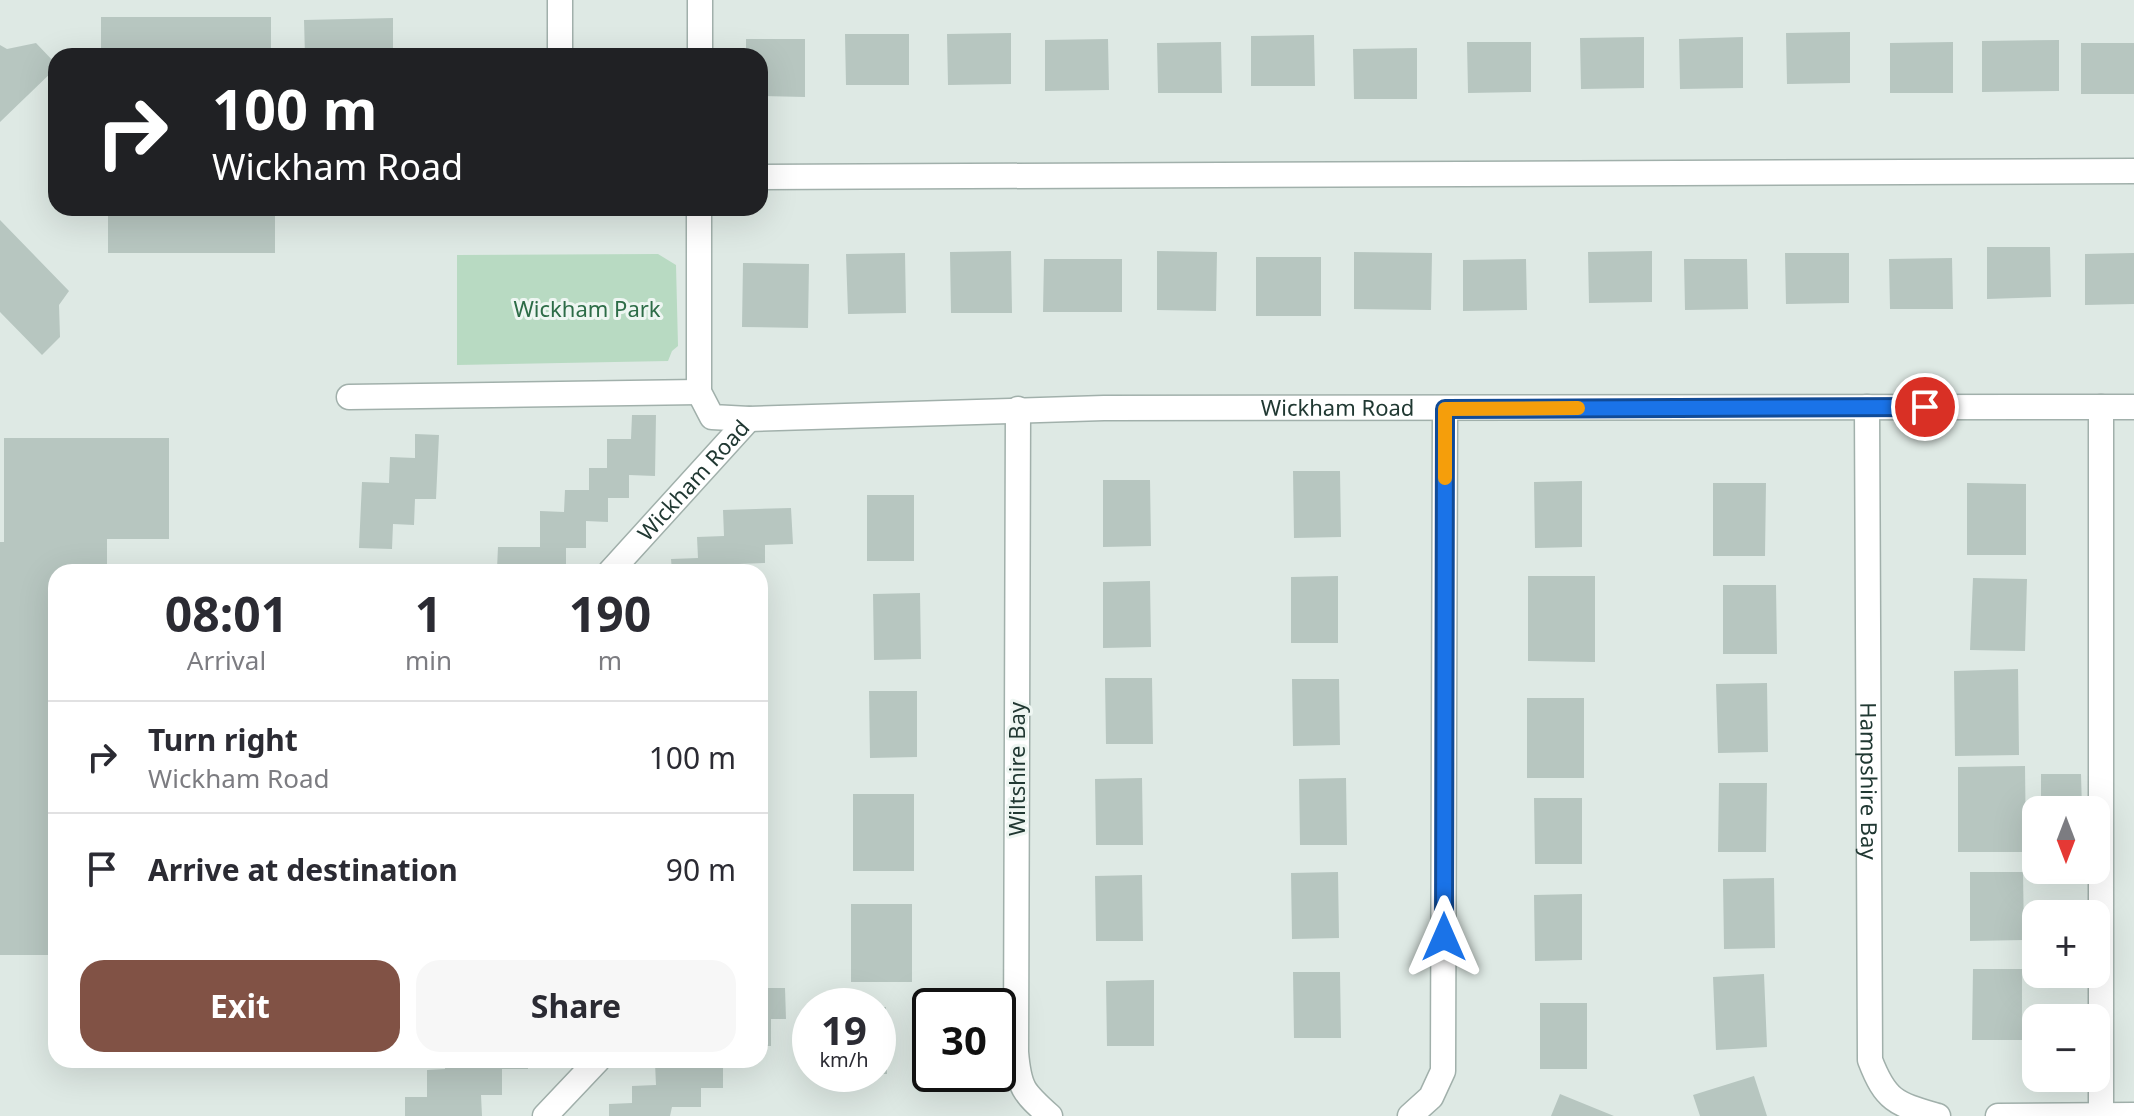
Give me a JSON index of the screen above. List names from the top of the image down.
{
  "streets": {
    "street": ["Wickham Road", "Wiltshire Bay", "Hampshire Bay"]
  },
  "crossings": [
    ["Wickham Road", "Wiltshire Bay"],
    ["Wickham Road", "Hampshire Bay"]
  ],
  "parks": ["Wickham Park"],
  "north": "bottom",
  "page": {
    "turn": ["100 m", "Wickham Road"],
    "eta": [
      "08:01",
      "Arrival",
      "1",
      "min",
      "190",
      "m"
    ],
    "list": [
      {
        "name": "Turn right",
        "note": "Wickham Road",
        "value": "100 m"
      },
      {
        "name": "Arrive at destination",
        "value": "90 m"
      }
    ],
    "map_buttons": ["+", "−"],
    "buttons": ["Exit", "Share"],
    "speed": "19 km/h",
    "limit": "30"
  }
}
